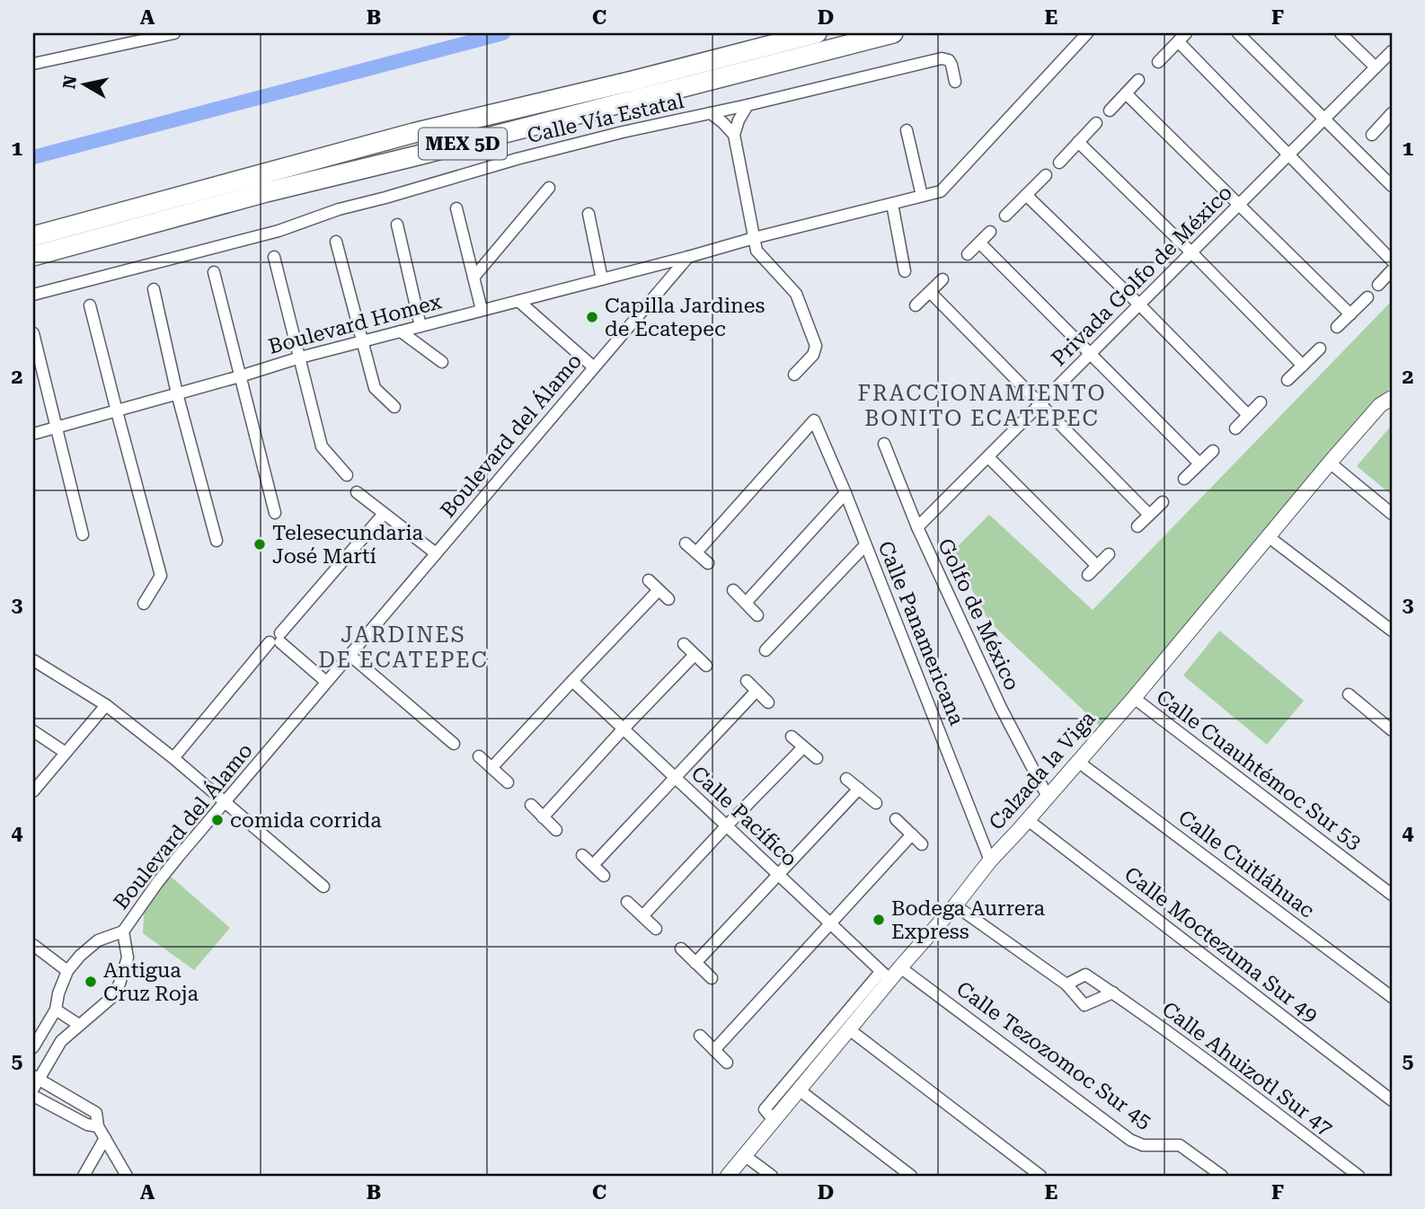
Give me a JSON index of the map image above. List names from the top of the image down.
{
  "streets": {
    "highway": ["MEX 5D"],
    "main road": ["Calzada la Viga"],
    "street": [
      "Calle Vía Estatal",
      "Privada Golfo de México",
      "Boulevard Homex",
      "Boulevard del Álamo",
      "Golfo de México",
      "Calle Panamericana",
      "Calle Cuauhtémoc Sur 53",
      "Calle Pacífico",
      "Calle Cuitláhuac",
      "Calle Moctezuma Sur 49",
      "Calle Tezozomoc Sur 45",
      "Calle Ahuizotl Sur 47"
    ]
  },
  "crossings": [
    ["Privada Golfo de México", "Golfo de México"],
    ["Boulevard Homex", "Boulevard del Álamo"],
    ["Golfo de México", "Calzada la Viga"],
    ["Calle Panamericana", "Calzada la Viga"],
    ["Calle Cuauhtémoc Sur 53", "Calzada la Viga"],
    ["Calzada la Viga", "Calle Pacífico"],
    ["Calzada la Viga", "Calle Cuitláhuac"],
    ["Calzada la Viga", "Calle Moctezuma Sur 49"],
    ["Calzada la Viga", "Calle Tezozomoc Sur 45"]
  ],
  "districts": ["FRACCIONAMIENTO BONITO ECATEPEC", "JARDINES DE ECATEPEC"],
  "places": [
    "Capilla Jardines de Ecatepec",
    "Telesecundaria José Martí",
    "comida corrida",
    "Bodega Aurrera Express",
    "Antigua Cruz Roja"
  ],
  "north": "left",
  "grid": {
    "columns": [
      "A",
      "B",
      "C",
      "D",
      "E",
      "F"
    ],
    "rows": [
      "1",
      "2",
      "3",
      "4",
      "5"
    ]
  }
}
